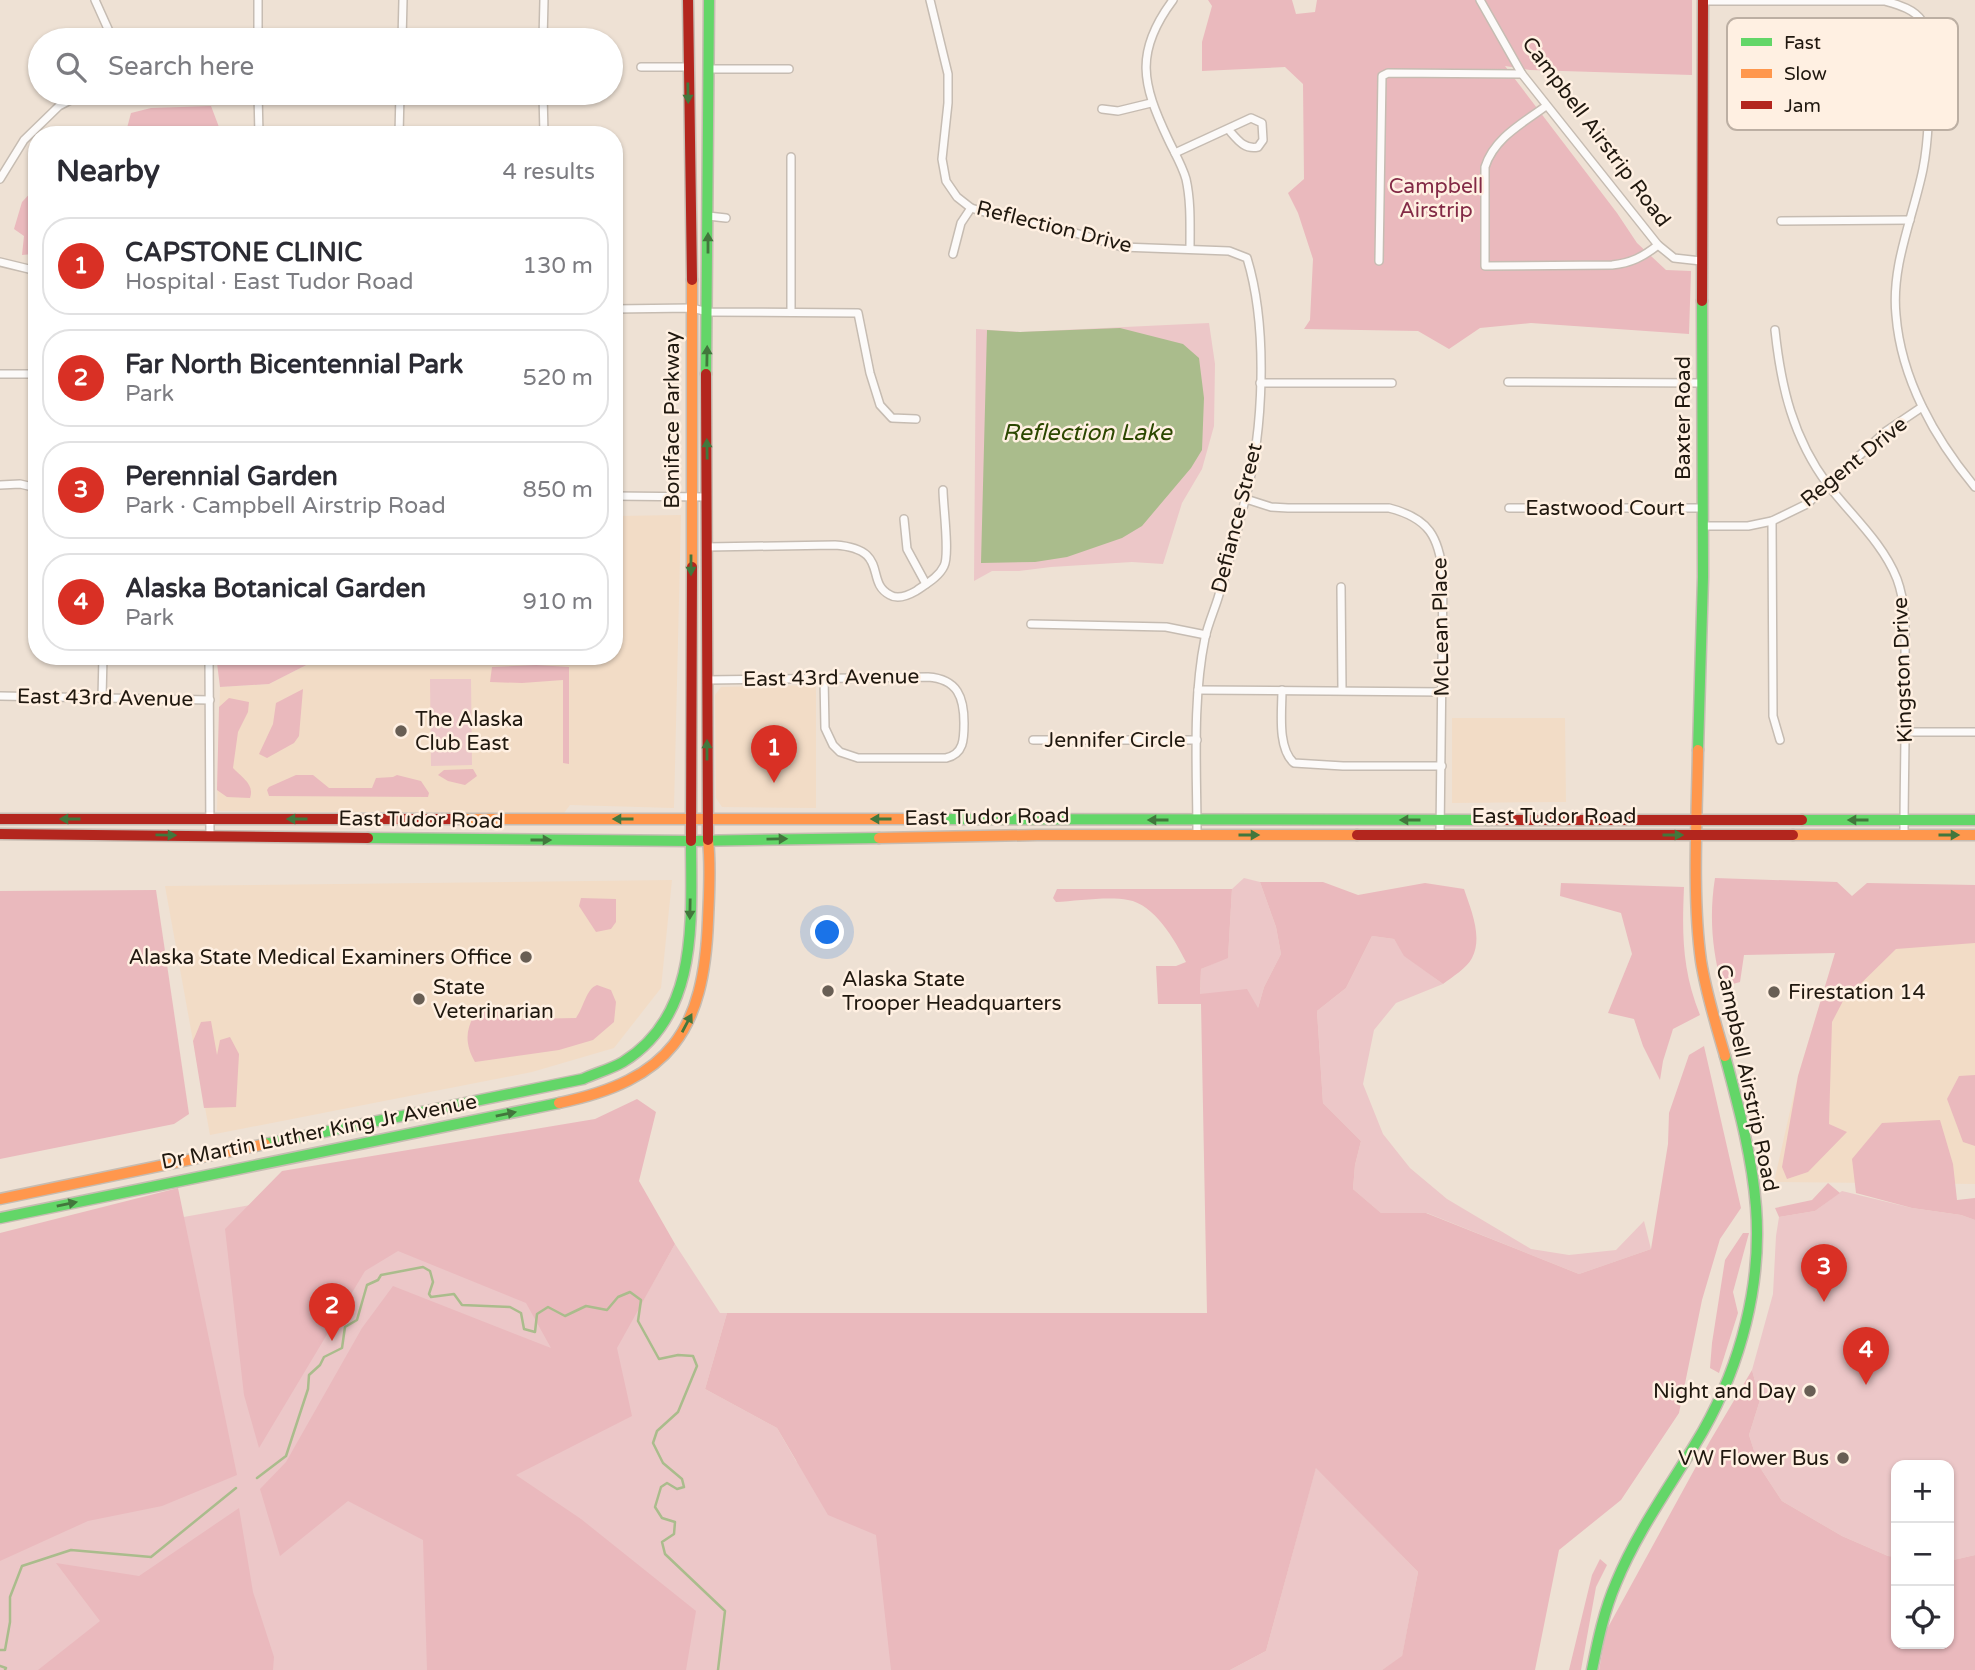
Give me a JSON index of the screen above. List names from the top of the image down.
{
  "streets": {
    "main road": [
      "Campbell Airstrip Road",
      "Baxter Road",
      "Boniface Parkway",
      "East Tudor Road",
      "Dr Martin Luther King Jr Avenue"
    ],
    "street": [
      "Reflection Drive",
      "Regent Drive",
      "Eastwood Court",
      "Defiance Street",
      "McLean Place",
      "Kingston Drive",
      "East 43rd Avenue",
      "Jennifer Circle"
    ]
  },
  "crossings": [
    ["Campbell Airstrip Road", "Baxter Road"],
    ["Campbell Airstrip Road", "East Tudor Road"],
    ["Reflection Drive", "Defiance Street"],
    ["Baxter Road", "Regent Drive"],
    ["Baxter Road", "Eastwood Court"],
    ["Baxter Road", "East Tudor Road"],
    ["Boniface Parkway", "East 43rd Avenue"],
    ["Boniface Parkway", "East Tudor Road"],
    ["Boniface Parkway", "Dr Martin Luther King Jr Avenue"],
    ["Regent Drive", "Kingston Drive"],
    ["Defiance Street", "McLean Place"],
    ["Defiance Street", "Jennifer Circle"],
    ["Defiance Street", "East Tudor Road"],
    ["McLean Place", "East Tudor Road"],
    ["Kingston Drive", "East Tudor Road"],
    ["East Tudor Road", "Dr Martin Luther King Jr Avenue"]
  ],
  "water": ["Reflection Lake"],
  "parks": ["Campbell Airstrip"],
  "places": [
    "The Alaska Club East",
    "Alaska State Medical Examiners Office",
    "Alaska State Trooper Headquarters",
    "Firestation 14",
    "State Veterinarian",
    "Night and Day",
    "VW Flower Bus"
  ],
  "legend": ["Fast", "Slow", "Jam"],
  "page": {
    "search": "Search here",
    "heading": ["Nearby", "4 results"],
    "list": [
      {
        "mark": "1",
        "name": "CAPSTONE CLINIC",
        "note": "Hospital · East Tudor Road",
        "value": "130 m"
      },
      {
        "mark": "2",
        "name": "Far North Bicentennial Park",
        "note": "Park",
        "value": "520 m"
      },
      {
        "mark": "3",
        "name": "Perennial Garden",
        "note": "Park · Campbell Airstrip Road",
        "value": "850 m"
      },
      {
        "mark": "4",
        "name": "Alaska Botanical Garden",
        "note": "Park",
        "value": "910 m"
      }
    ],
    "pins": [
      "1",
      "3",
      "2",
      "4"
    ],
    "map_buttons": ["+", "−"]
  }
}
